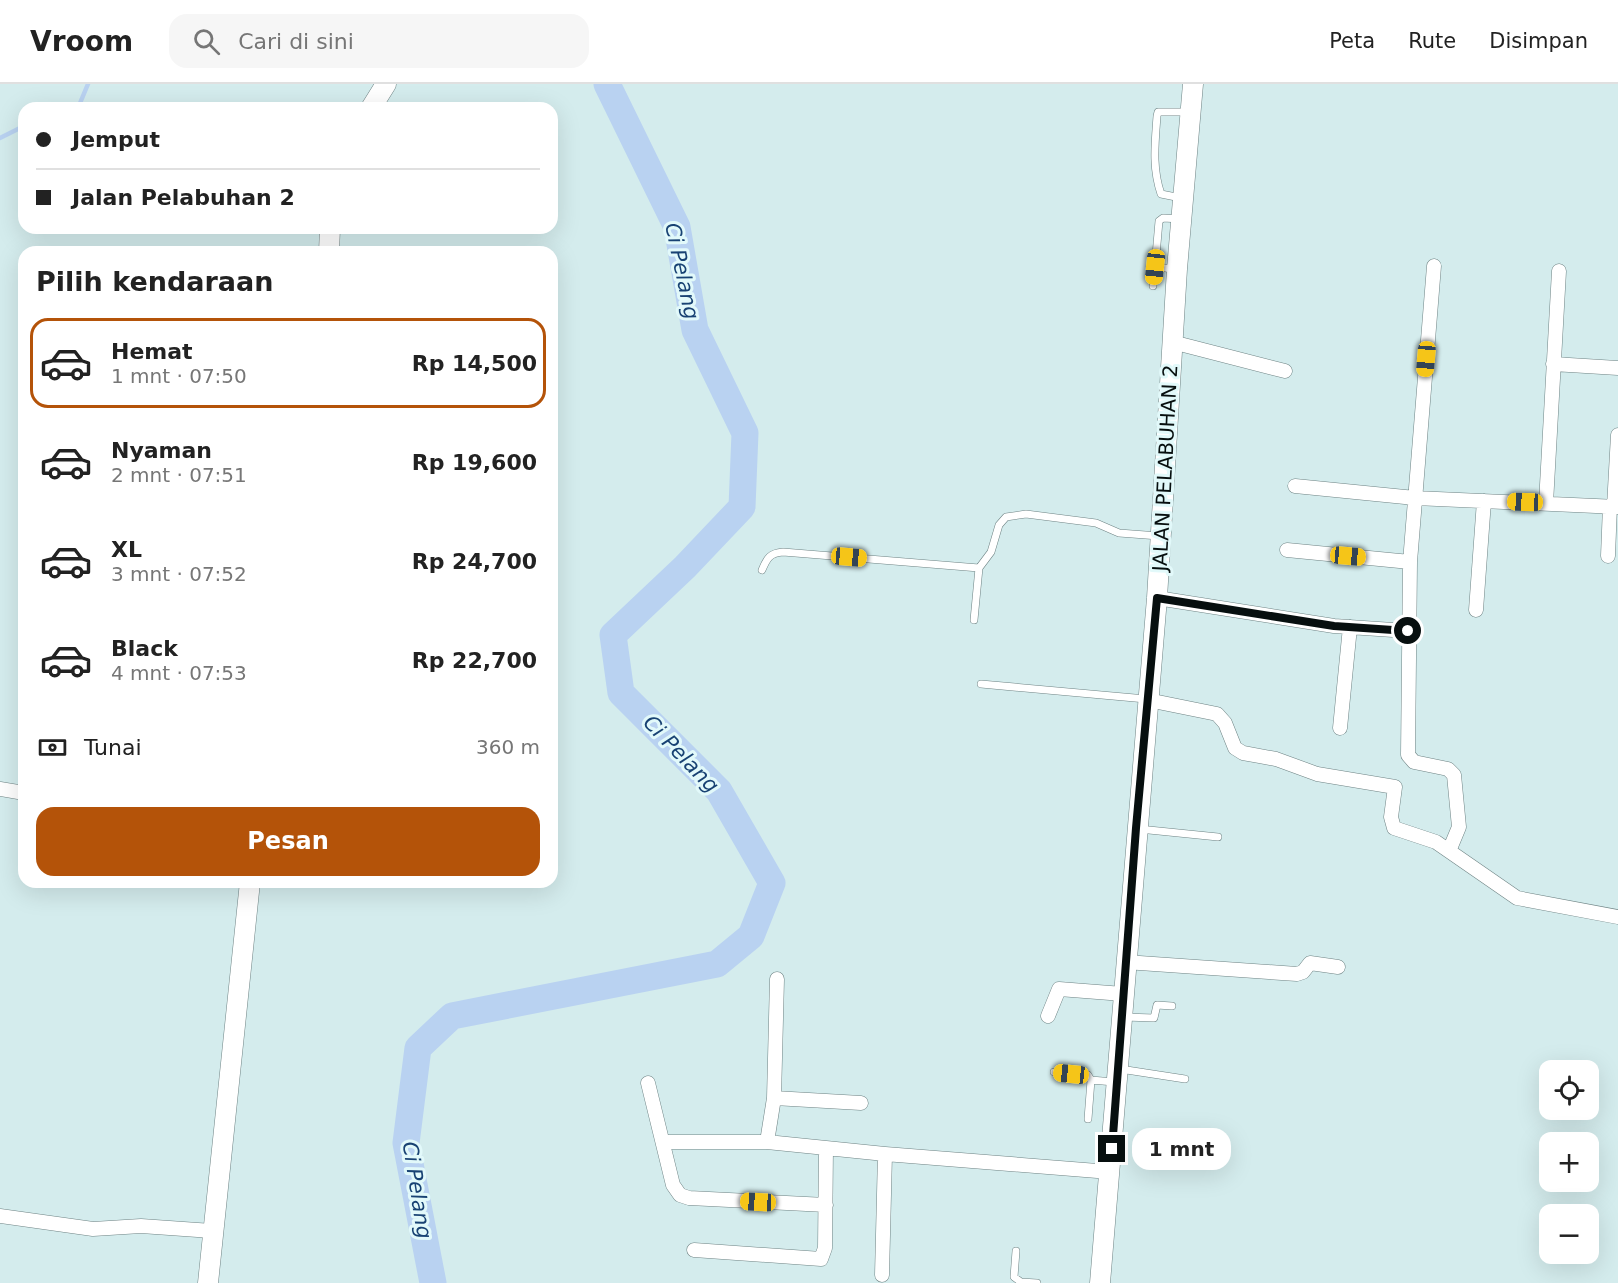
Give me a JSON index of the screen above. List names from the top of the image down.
{
  "streets": {
    "main road": ["JALAN PELABUHAN 2"]
  },
  "water": ["Ci Pelang"],
  "page": {
    "header": "Vroom",
    "search": "Cari di sini",
    "nav": ["Peta", "Rute", "Disimpan"],
    "banner": ["Jemput", "Jalan Pelabuhan 2"],
    "heading": "Pilih kendaraan",
    "list": [
      {
        "name": "Hemat",
        "note": "1 mnt · 07:50",
        "value": "Rp 14,500"
      },
      {
        "name": "Nyaman",
        "note": "2 mnt · 07:51",
        "value": "Rp 19,600"
      },
      {
        "name": "XL",
        "note": "3 mnt · 07:52",
        "value": "Rp 24,700"
      },
      {
        "name": "Black",
        "note": "4 mnt · 07:53",
        "value": "Rp 22,700"
      }
    ],
    "pay": ["Tunai", "360 m"],
    "buttons": "Pesan",
    "map_buttons": ["+", "−"],
    "bubble": "1 mnt"
  }
}
